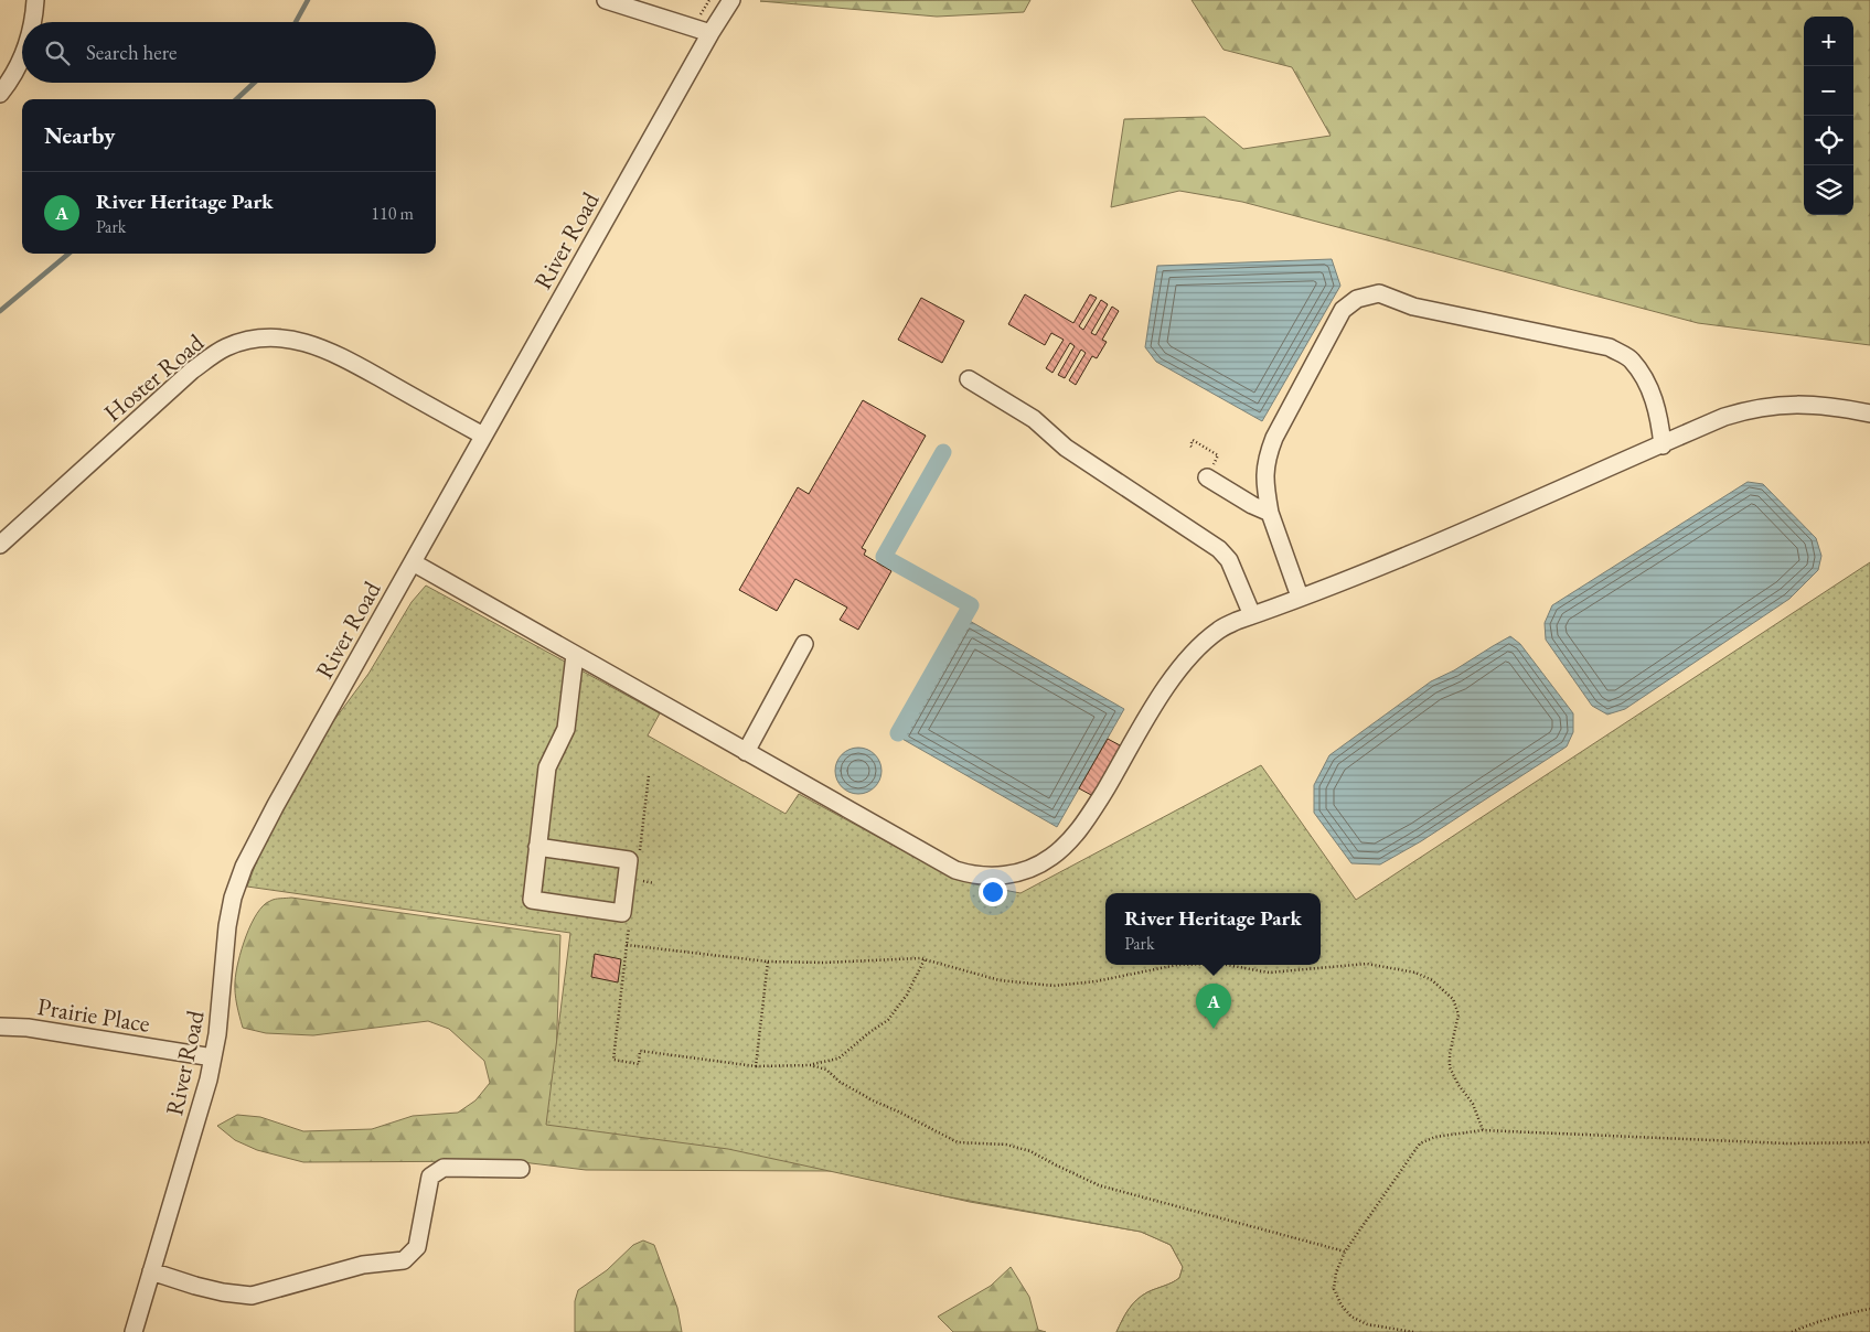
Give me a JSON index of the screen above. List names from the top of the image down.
{
  "streets": {
    "street": ["River Road", "Hoster Road", "Prairie Place"]
  },
  "crossings": [
    ["River Road", "Hoster Road"],
    ["River Road", "Prairie Place"]
  ],
  "page": {
    "map_buttons": ["+", "−"],
    "search": "Search here",
    "heading": "Nearby",
    "list": [
      {
        "mark": "A",
        "name": "River Heritage Park",
        "note": "Park",
        "value": "110 m"
      }
    ],
    "popup": ["River Heritage Park", "Park"],
    "pins": "A"
  }
}
